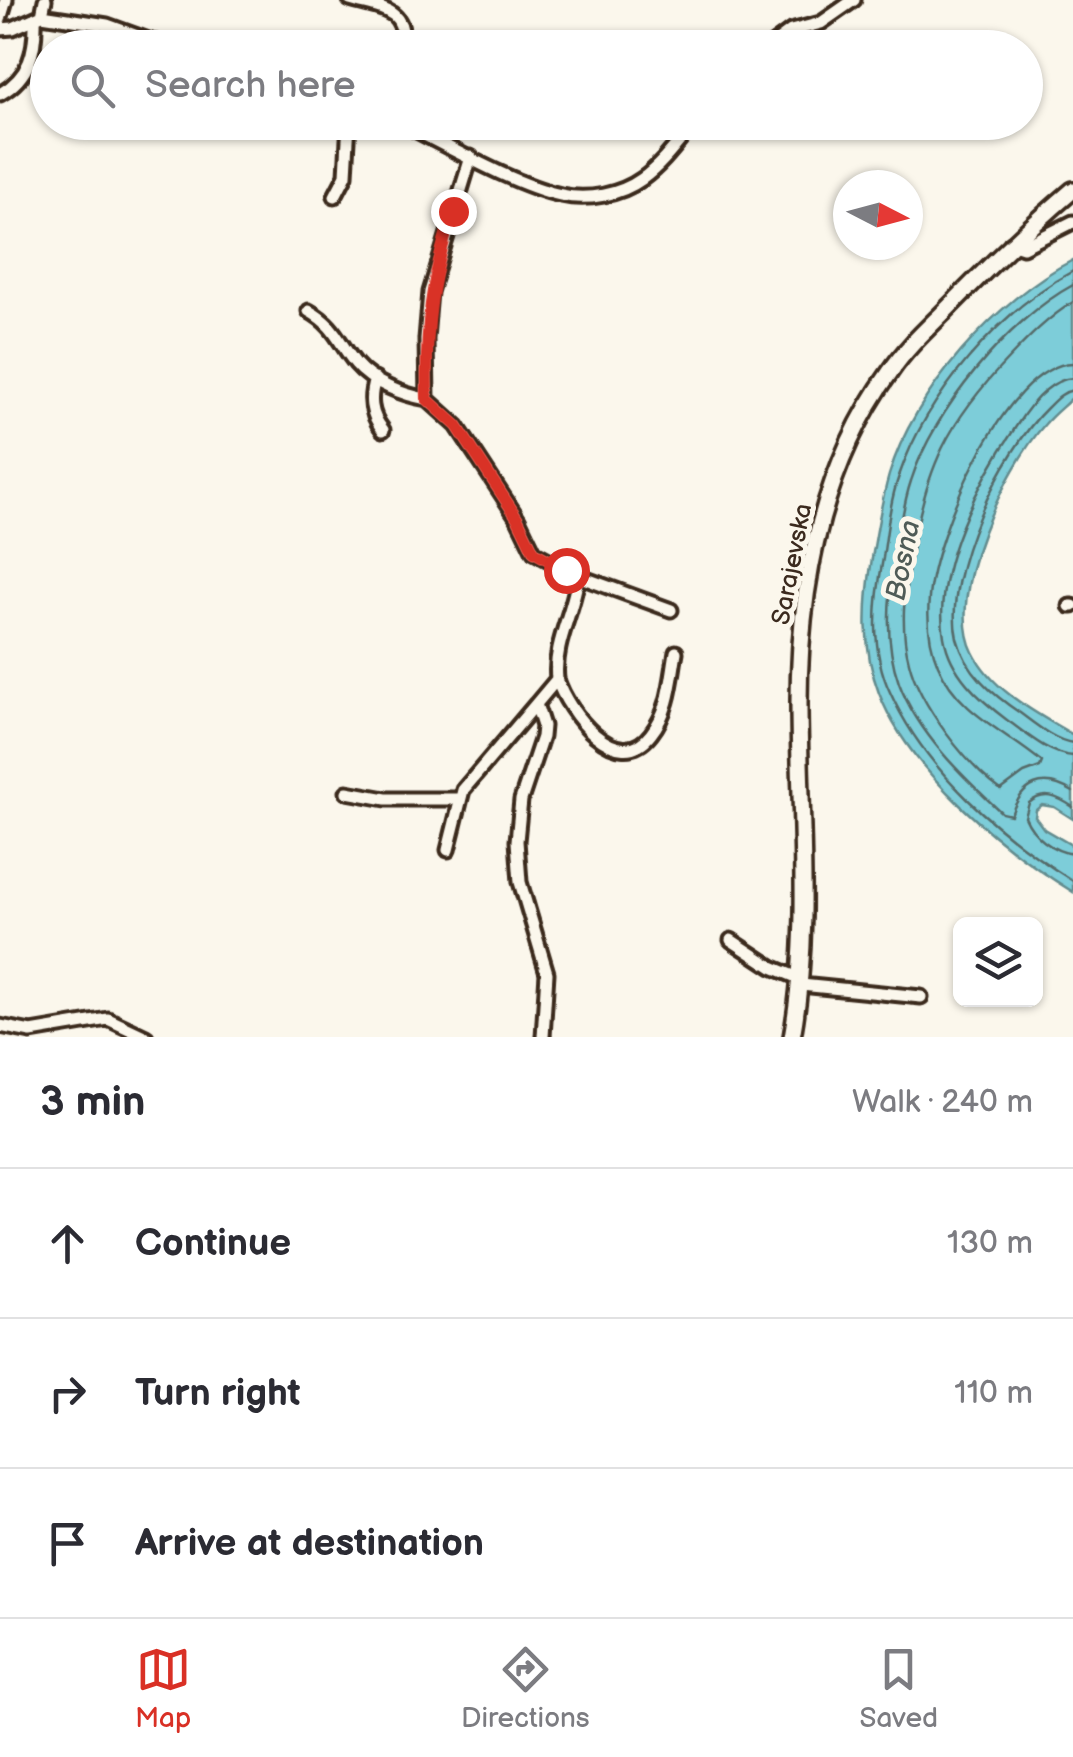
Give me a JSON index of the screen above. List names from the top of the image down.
{
  "streets": {
    "main road": ["Sarajevska"]
  },
  "water": ["Bosna"],
  "north": "right",
  "page": {
    "search": "Search here",
    "heading": ["3 min", "Walk · 240 m"],
    "list": [
      ["Continue", "130 m"],
      ["Turn right", "110 m"],
      "Arrive at destination"
    ],
    "nav": ["Map", "Directions", "Saved"]
  }
}
